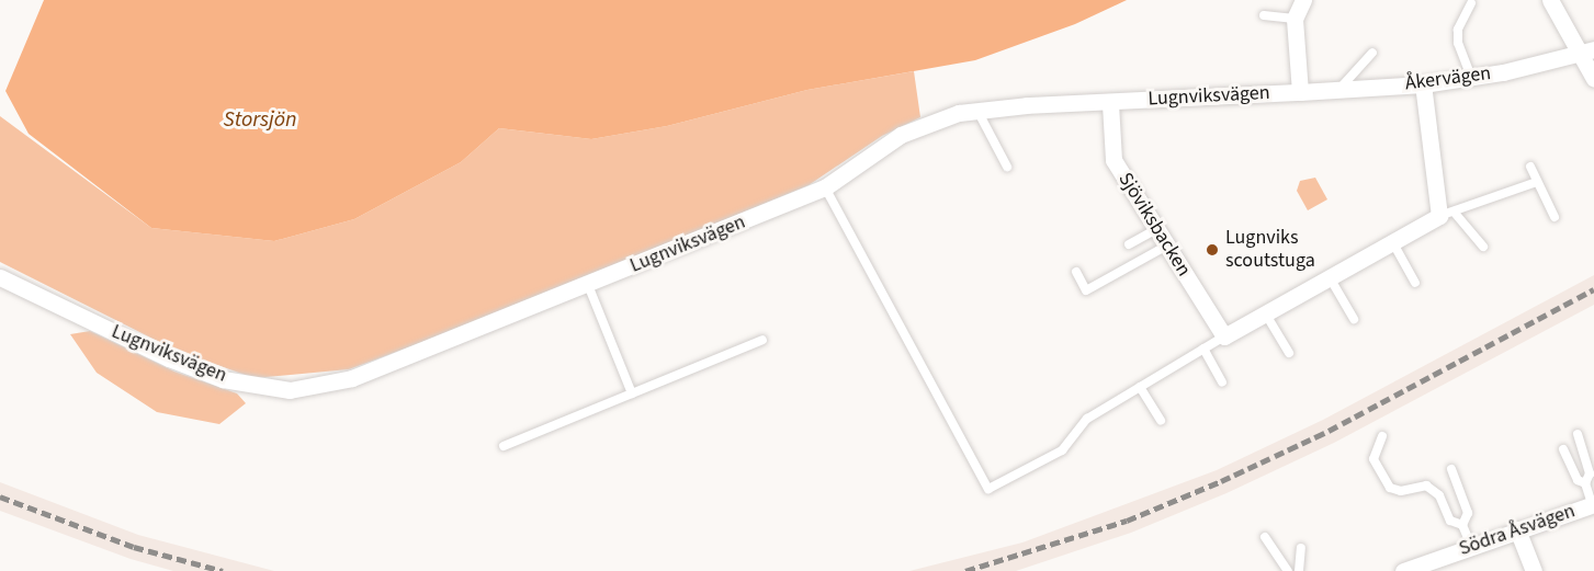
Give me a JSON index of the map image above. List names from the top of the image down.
{
  "streets": {
    "street": [
      "Åkervägen",
      "Lugnviksvägen",
      "Sjöviksbacken",
      "Södra Åsvägen"
    ]
  },
  "crossings": [
    ["Åkervägen", "Lugnviksvägen"],
    ["Lugnviksvägen", "Sjöviksbacken"]
  ],
  "water": ["Storsjön"],
  "places": ["Lugnviks scoutstuga"]
}
